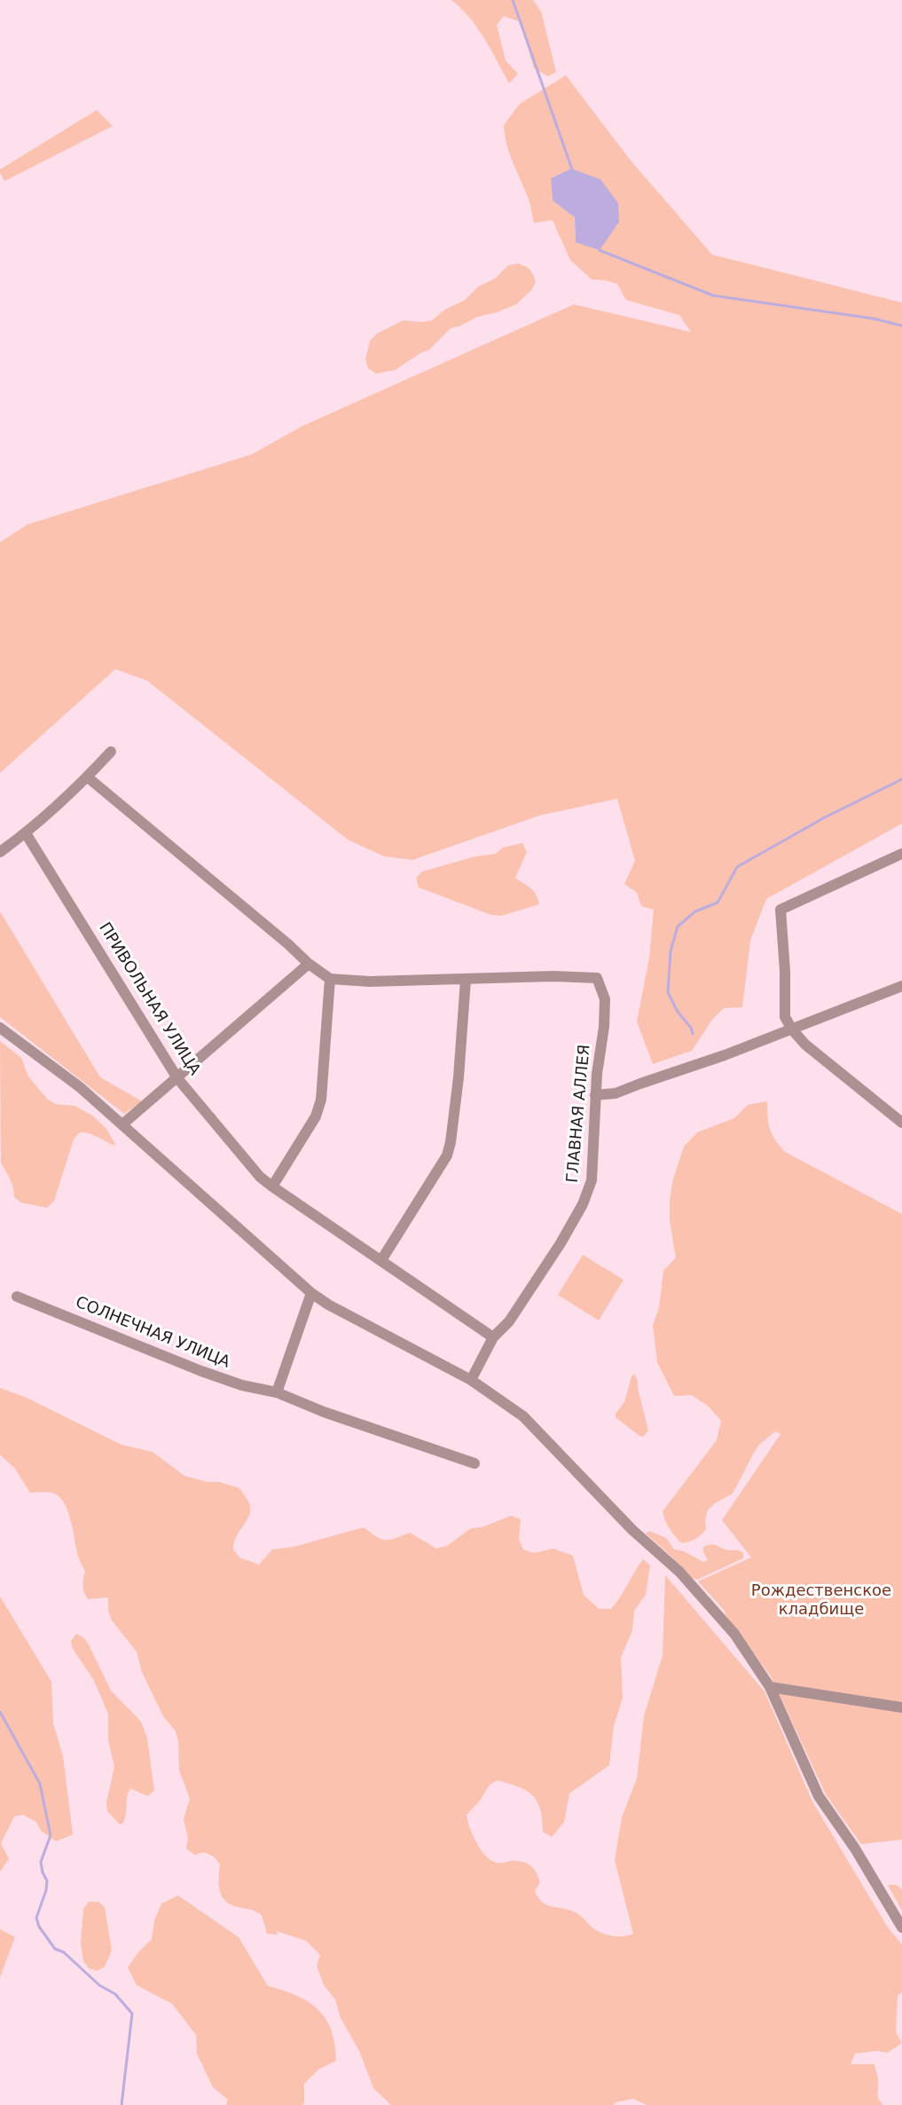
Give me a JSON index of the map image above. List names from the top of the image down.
{
  "streets": {
    "street": ["ПРИВОЛЬНАЯ УЛИЦА", "ГЛАВНАЯ АЛЛЕЯ", "СОЛНЕЧНАЯ УЛИЦА"]
  },
  "crossings": [
    ["ПРИВОЛЬНАЯ УЛИЦА", "ГЛАВНАЯ АЛЛЕЯ"]
  ],
  "parks": ["Рождественское кладбище"]
}
